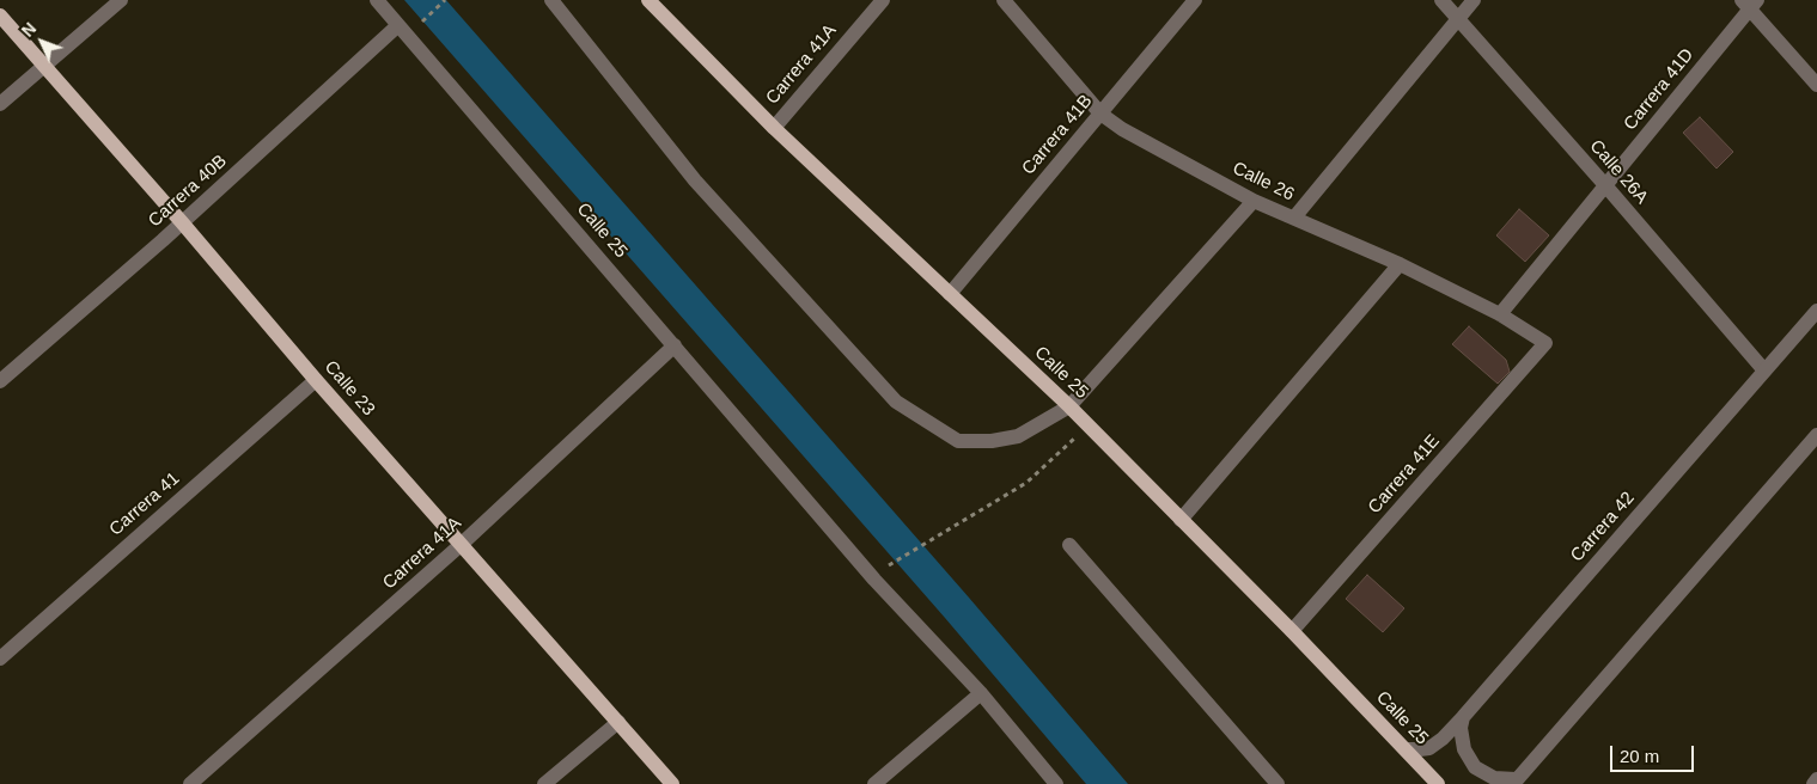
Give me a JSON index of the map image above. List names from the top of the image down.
{
  "streets": {
    "main road": ["Calle 25", "Calle 23"],
    "street": [
      "Carrera 41A",
      "Carrera 41D",
      "Carrera 41B",
      "Calle 26A",
      "Calle 26",
      "Carrera 40B",
      "Carrera 41E",
      "Carrera 41",
      "Carrera 42"
    ]
  },
  "crossings": [
    ["Carrera 41A", "Calle 25"],
    ["Carrera 41A", "Calle 23"],
    ["Carrera 41D", "Calle 26A"],
    ["Carrera 41D", "Calle 26"],
    ["Carrera 41B", "Calle 26"],
    ["Carrera 41B", "Calle 25"],
    ["Calle 26A", "Carrera 42"],
    ["Calle 26", "Carrera 41E"],
    ["Carrera 40B", "Calle 25"],
    ["Carrera 40B", "Calle 23"],
    ["Calle 25", "Carrera 41E"],
    ["Calle 25", "Carrera 42"],
    ["Calle 23", "Carrera 41"]
  ],
  "scale_bar": "20 m",
  "north": "top left"
}
